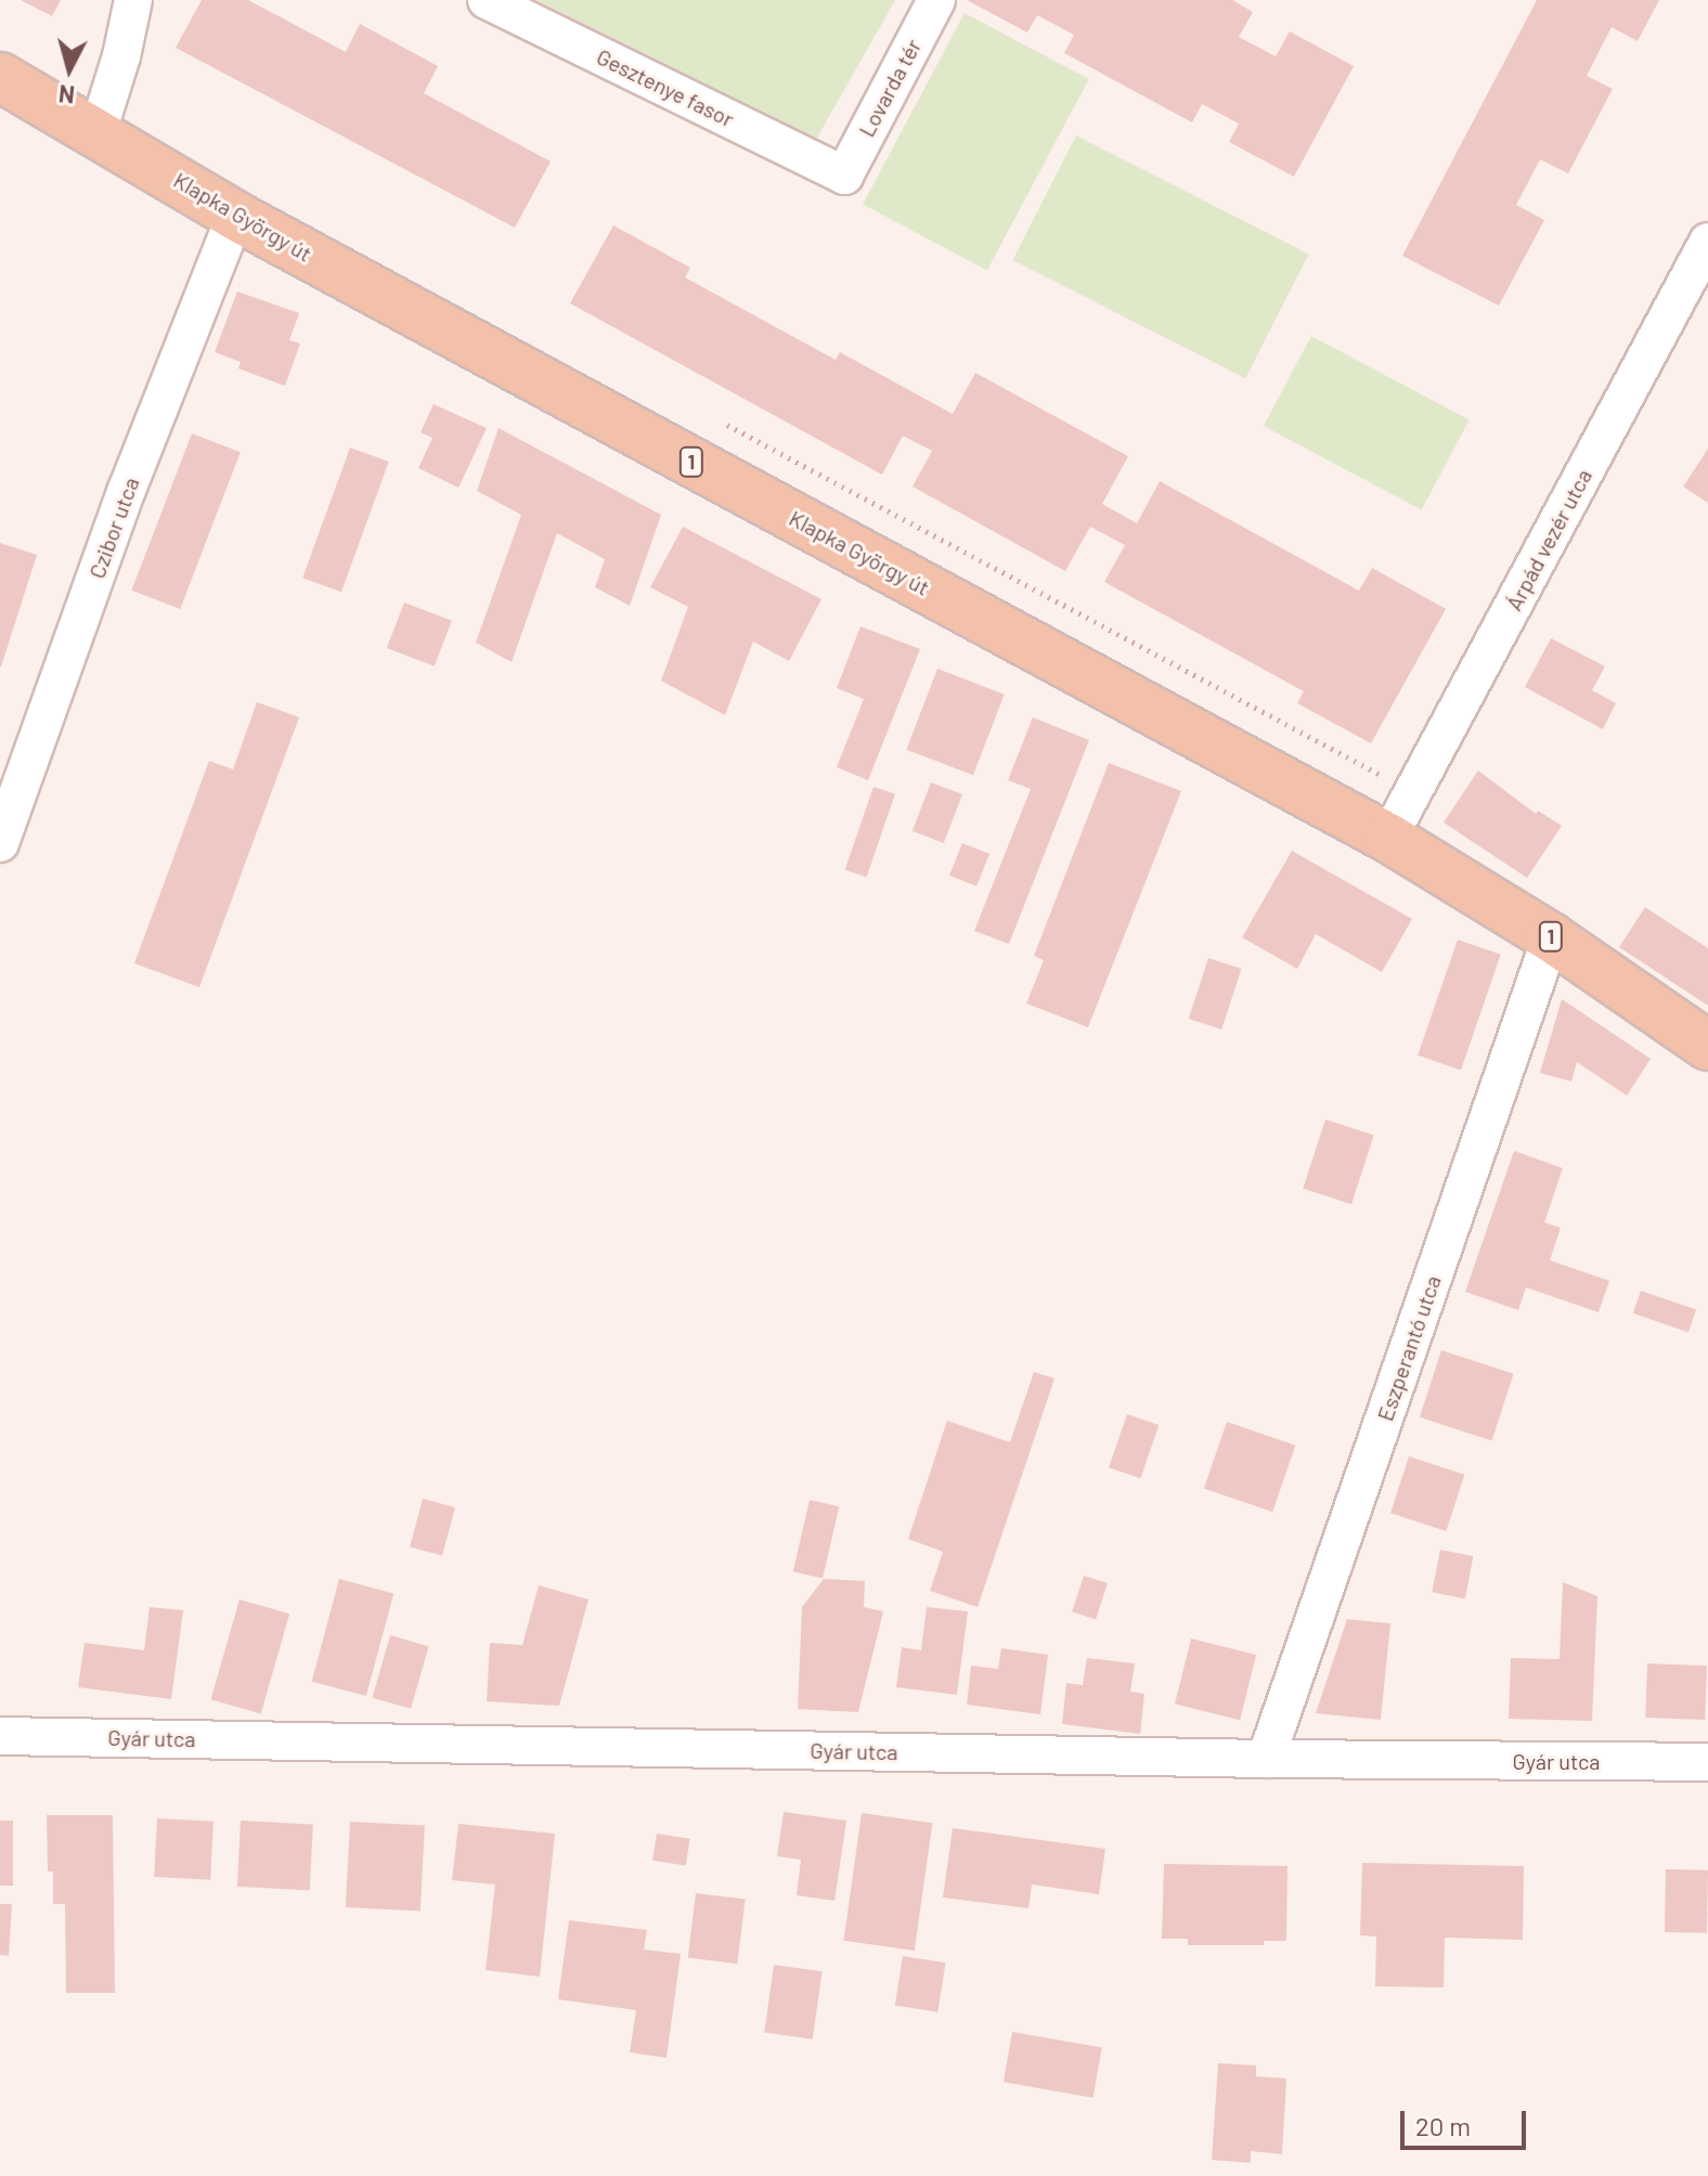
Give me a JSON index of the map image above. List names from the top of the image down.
{
  "streets": {
    "main road": ["Klapka György út", "1"],
    "street": [
      "Gesztenye fasor",
      "Lovarda tér",
      "Czibor utca",
      "Árpád vezér utca",
      "Eszperantó utca",
      "Gyár utca"
    ]
  },
  "crossings": [
    ["Gesztenye fasor", "Lovarda tér"],
    ["Klapka György út", "Czibor utca"],
    ["Klapka György út", "Árpád vezér utca"],
    ["Klapka György út", "Eszperantó utca"],
    ["Eszperantó utca", "Gyár utca"]
  ],
  "scale_bar": "20 m",
  "north": "bottom"
}
